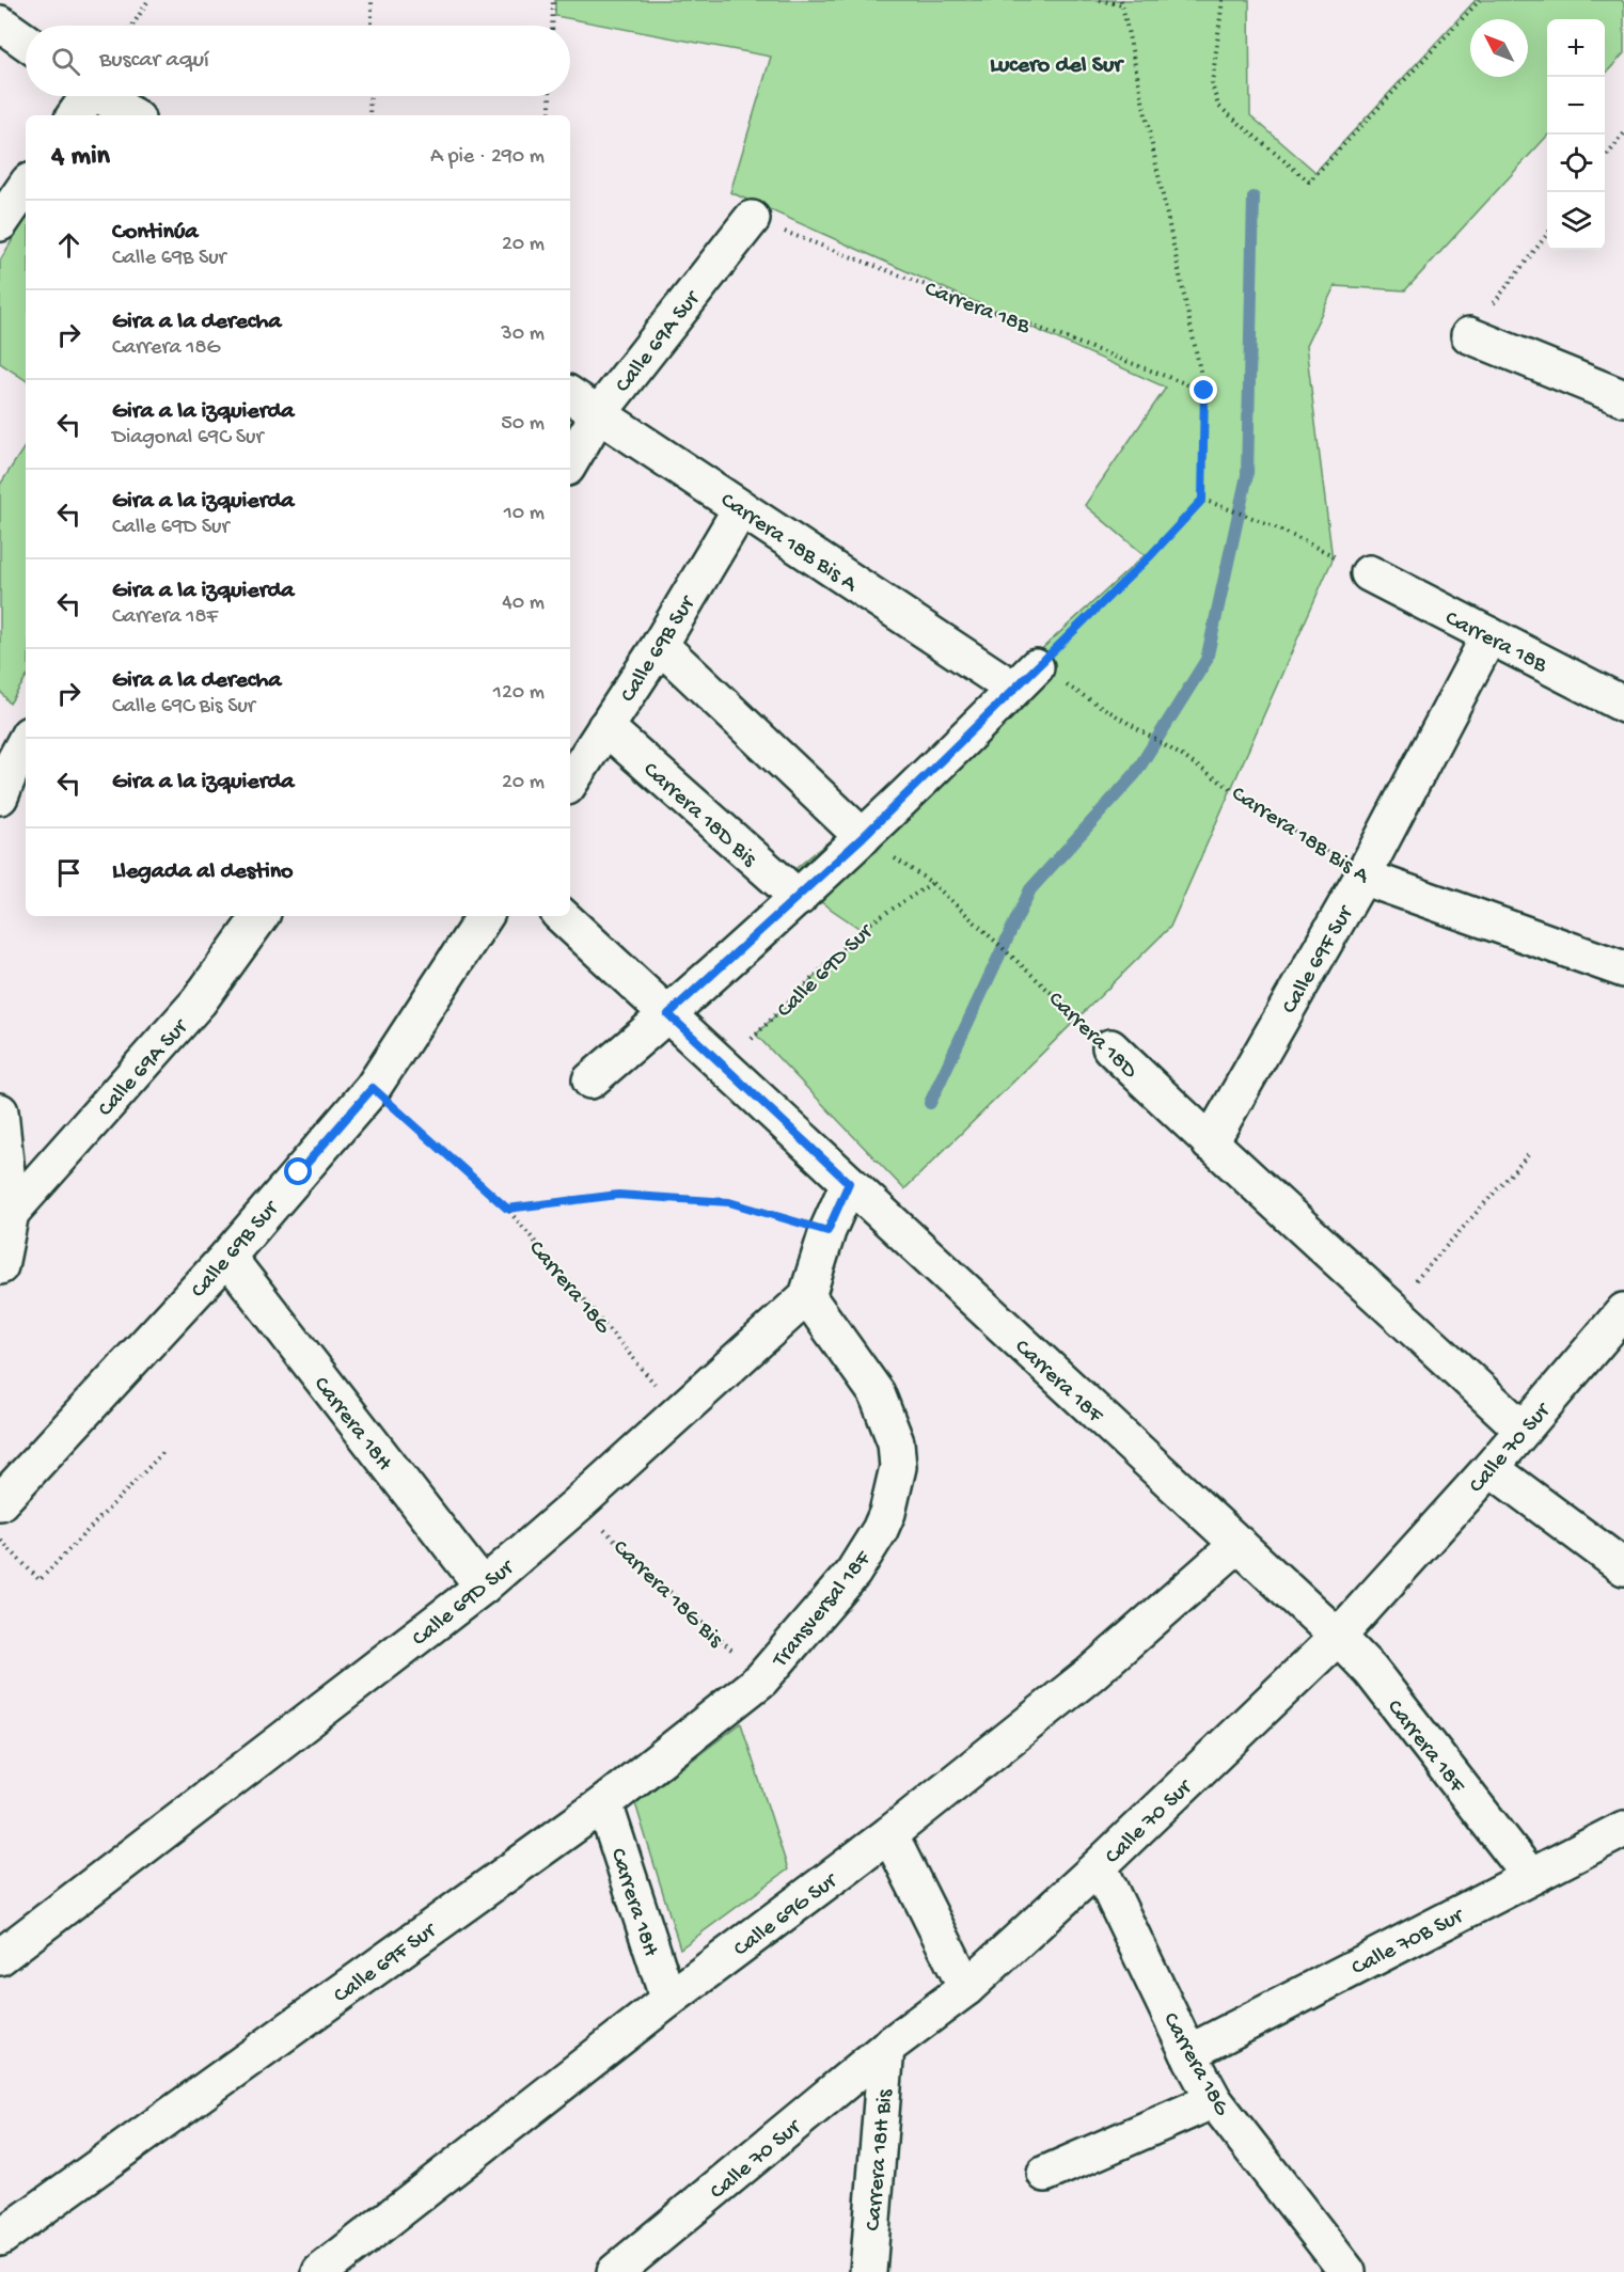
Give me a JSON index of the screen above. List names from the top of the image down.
{
  "streets": {
    "street": [
      "Carrera 18B",
      "Calle 69A Sur",
      "Carrera 18B Bis A",
      "Calle 69B Sur",
      "Carrera 18D Bis",
      "Calle 69F Sur",
      "Calle 69D Sur",
      "Carrera 18D",
      "Carrera 18G",
      "Carrera 18F",
      "Carrera 18H",
      "Calle 70 Sur",
      "Transversal 18F",
      "Calle 69G Sur",
      "Calle 70B Sur",
      "Carrera 18H Bis"
    ],
    "path": ["Carrera 18G Bis"]
  },
  "crossings": [
    ["Carrera 18B", "Calle 69A Sur"],
    ["Carrera 18B", "Calle 69F Sur"],
    ["Calle 69A Sur", "Carrera 18B Bis A"],
    ["Carrera 18B Bis A", "Calle 69B Sur"],
    ["Carrera 18B Bis A", "Calle 69F Sur"],
    ["Calle 69B Sur", "Carrera 18D Bis"],
    ["Calle 69B Sur", "Carrera 18G"],
    ["Calle 69B Sur", "Carrera 18H"],
    ["Calle 69F Sur", "Carrera 18D"],
    ["Calle 69F Sur", "Carrera 18H"],
    ["Calle 69F Sur", "Carrera 18G Bis"],
    ["Calle 69F Sur", "Transversal 18F"],
    ["Calle 69D Sur", "Carrera 18D"],
    ["Calle 69D Sur", "Carrera 18G"],
    ["Calle 69D Sur", "Carrera 18F"],
    ["Calle 69D Sur", "Carrera 18H"],
    ["Calle 69D Sur", "Carrera 18G Bis"],
    ["Calle 69D Sur", "Transversal 18F"],
    ["Carrera 18D", "Calle 70 Sur"],
    ["Carrera 18G", "Calle 70 Sur"],
    ["Carrera 18G", "Calle 70B Sur"],
    ["Carrera 18F", "Calle 70 Sur"],
    ["Carrera 18F", "Calle 69G Sur"],
    ["Carrera 18F", "Calle 70B Sur"],
    ["Carrera 18H", "Calle 69G Sur"],
    ["Calle 70 Sur", "Carrera 18H Bis"],
    ["Carrera 18G Bis", "Transversal 18F"]
  ],
  "districts": ["Lucero del Sur"],
  "north": "top left",
  "page": {
    "map_buttons": ["+", "−"],
    "search": "Buscar aquí",
    "heading": ["4 min", "A pie · 290 m"],
    "list": [
      ["Continúa", "Calle 69B Sur", "20 m"],
      ["Gira a la derecha", "Carrera 18G", "30 m"],
      ["Gira a la izquierda", "Diagonal 69C Sur", "50 m"],
      ["Gira a la izquierda", "Calle 69D Sur", "10 m"],
      ["Gira a la izquierda", "Carrera 18F", "40 m"],
      ["Gira a la derecha", "Calle 69C Bis Sur", "120 m"],
      ["Gira a la izquierda", "20 m"],
      "Llegada al destino"
    ]
  }
}
